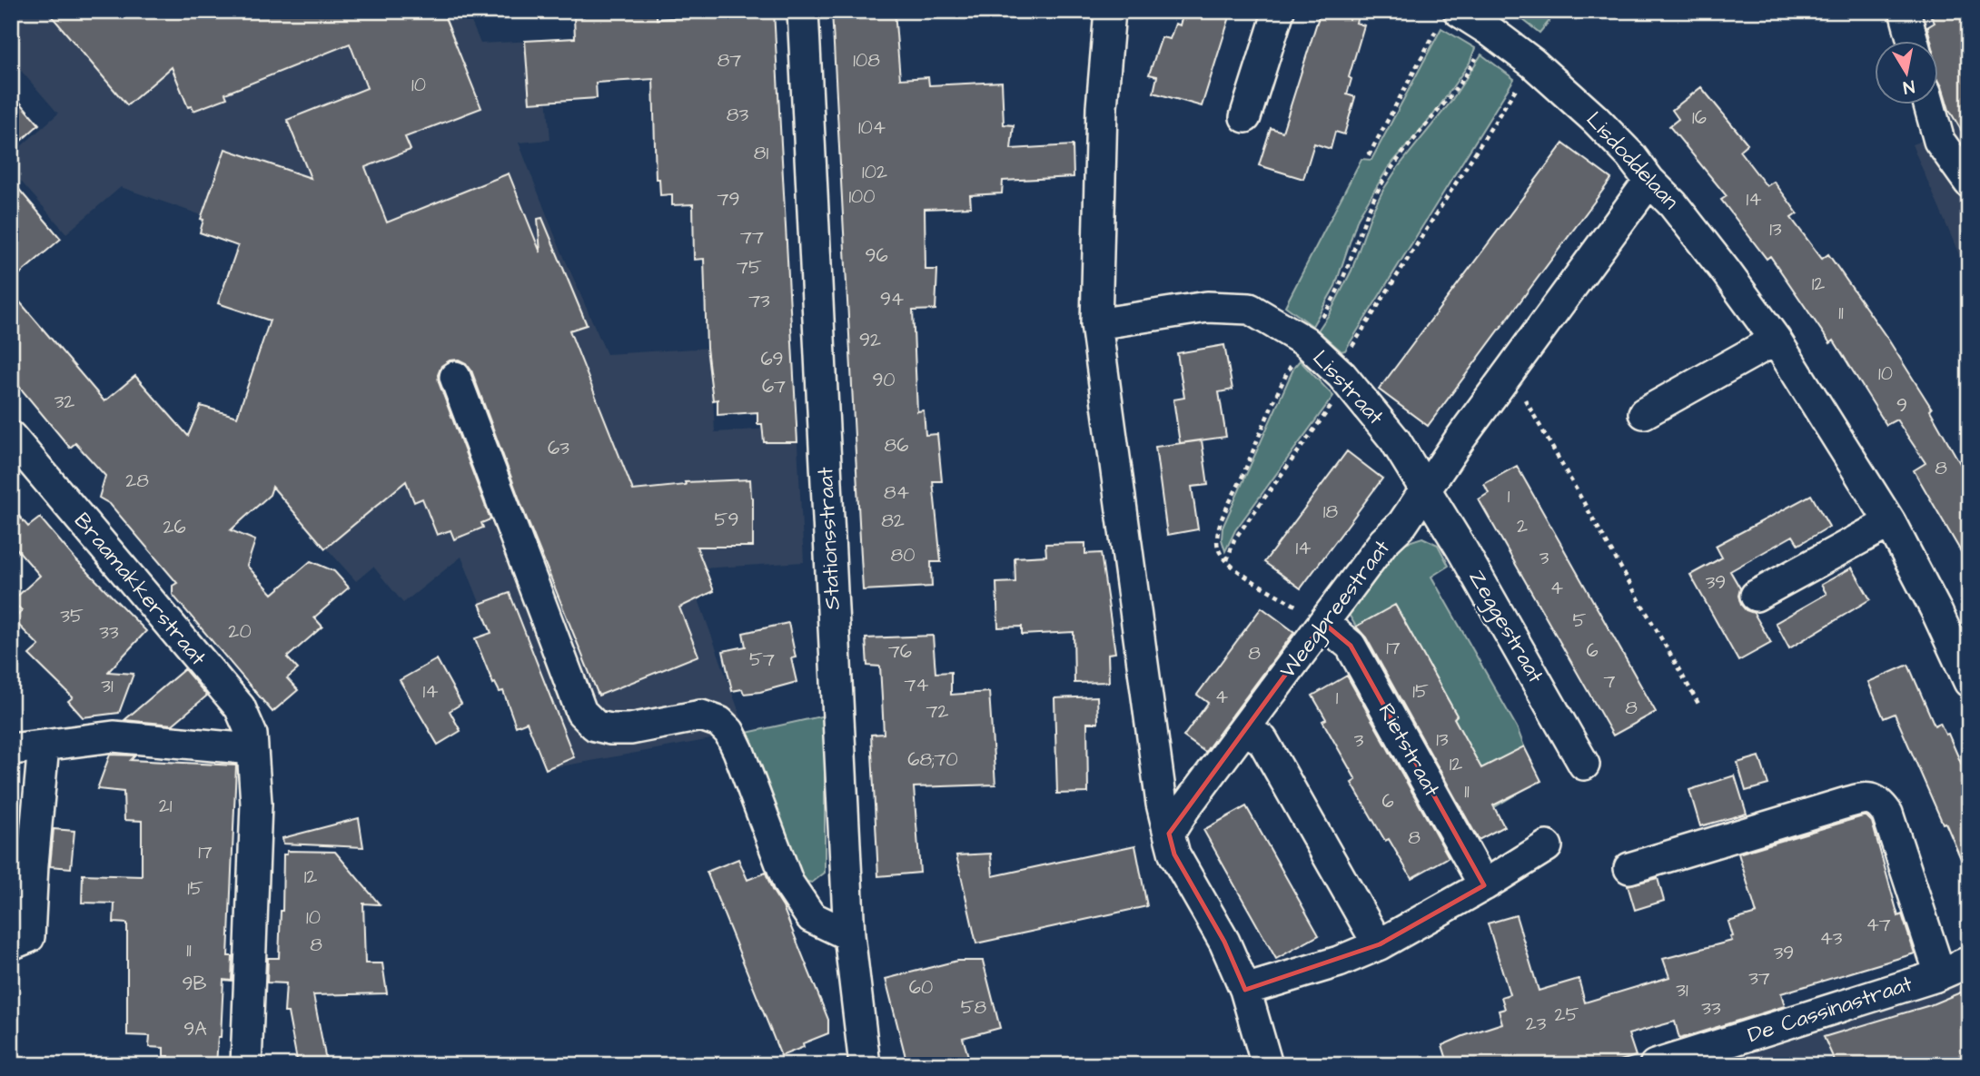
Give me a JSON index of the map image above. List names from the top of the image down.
{
  "streets": {
    "street": [
      "Lisdoddelaan",
      "Lisstraat",
      "Stationsstraat",
      "Braamakkerstraat",
      "Weegbreestraat",
      "Zeggestraat",
      "Rietstraat",
      "De Cassinastraat"
    ]
  },
  "crossings": [
    ["Lisdoddelaan", "Weegbreestraat"],
    ["Lisstraat", "Weegbreestraat"],
    ["Lisstraat", "Zeggestraat"],
    ["Weegbreestraat", "Zeggestraat"],
    ["Weegbreestraat", "Rietstraat"]
  ],
  "house_numbers": [
    "87",
    "108",
    "10",
    "83",
    "16",
    "104",
    "81",
    "102",
    "100",
    "79",
    "14",
    "13",
    "77",
    "96",
    "75",
    "12",
    "94",
    "73",
    "11",
    "92",
    "69",
    "10",
    "90",
    "67",
    "32",
    "9",
    "86",
    "63",
    "8",
    "28",
    "84",
    "1",
    "18",
    "59",
    "82",
    "2",
    "26",
    "14",
    "80",
    "3",
    "39",
    "4",
    "35",
    "5",
    "20",
    "33",
    "17",
    "6",
    "76",
    "8",
    "57",
    "7",
    "74",
    "31",
    "14",
    "15",
    "4",
    "1",
    "8",
    "72",
    "13",
    "3",
    "68;70",
    "12",
    "11",
    "6",
    "21",
    "8",
    "17",
    "12",
    "15",
    "10",
    "47",
    "43",
    "8",
    "11",
    "39",
    "37",
    "9B",
    "60",
    "31",
    "58",
    "33",
    "25",
    "23",
    "9A"
  ],
  "north": "bottom"
}
